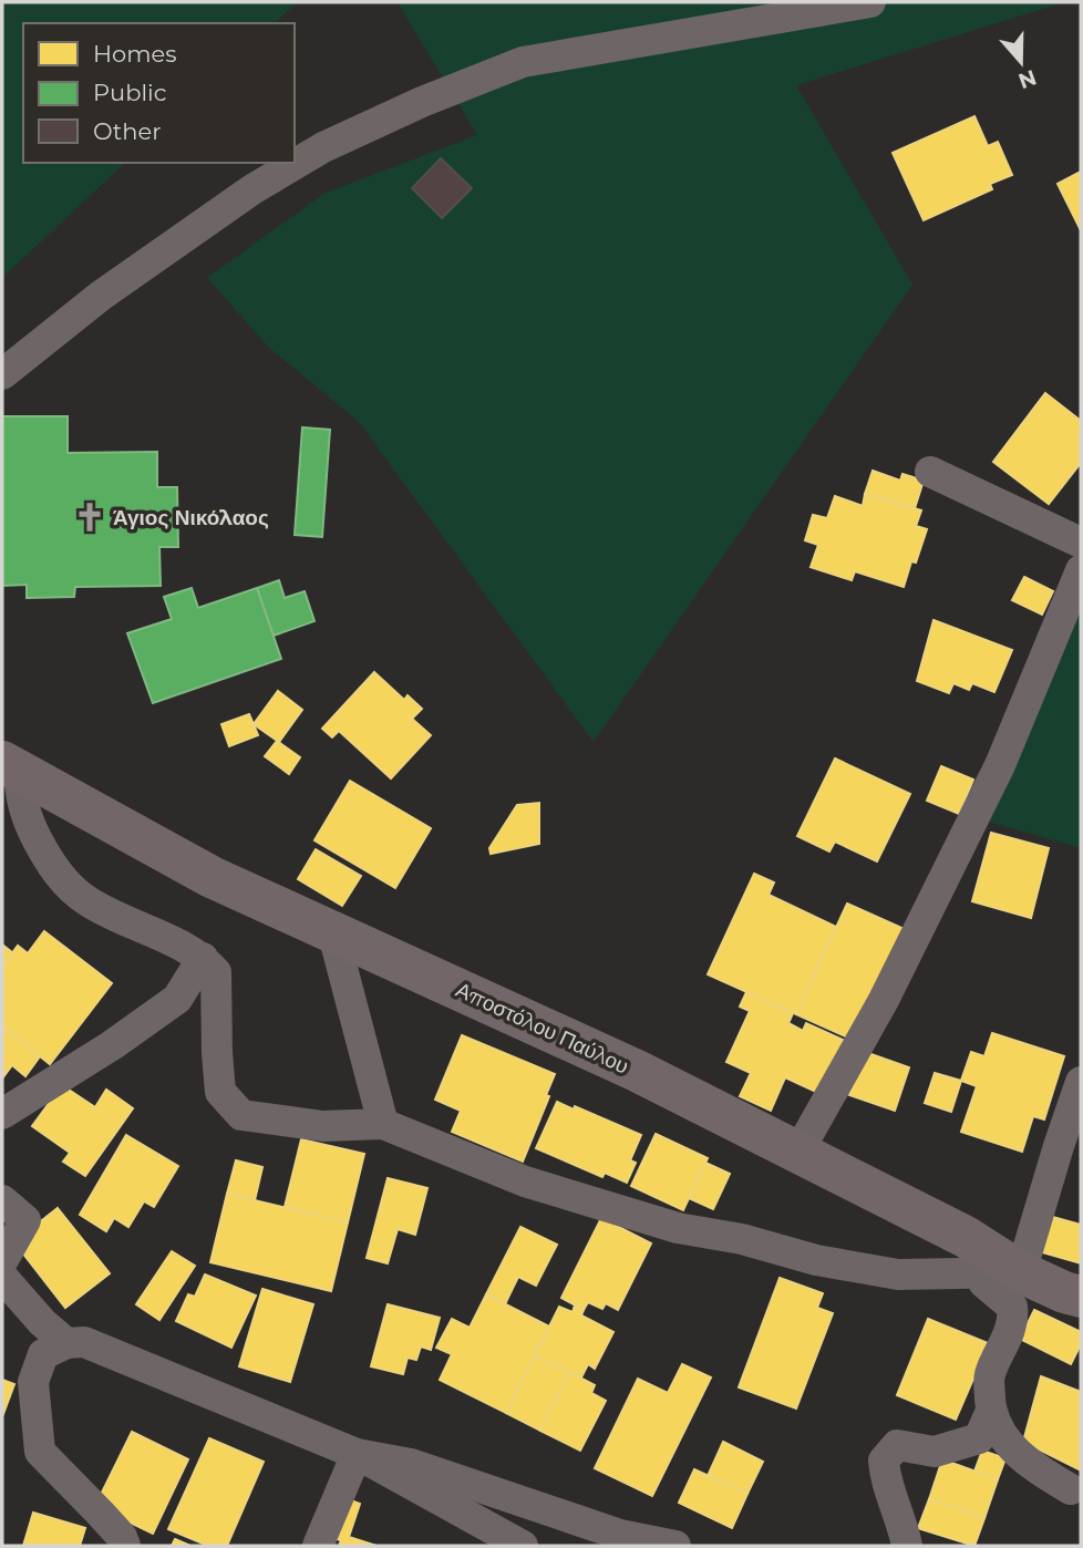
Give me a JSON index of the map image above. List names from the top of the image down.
{
  "streets": {
    "street": ["Αποστόλου Παύλου"]
  },
  "places": {
    "church": ["Άγιος Νικόλαος"]
  },
  "legend": ["Homes", "Public", "Other"],
  "north": "bottom"
}
